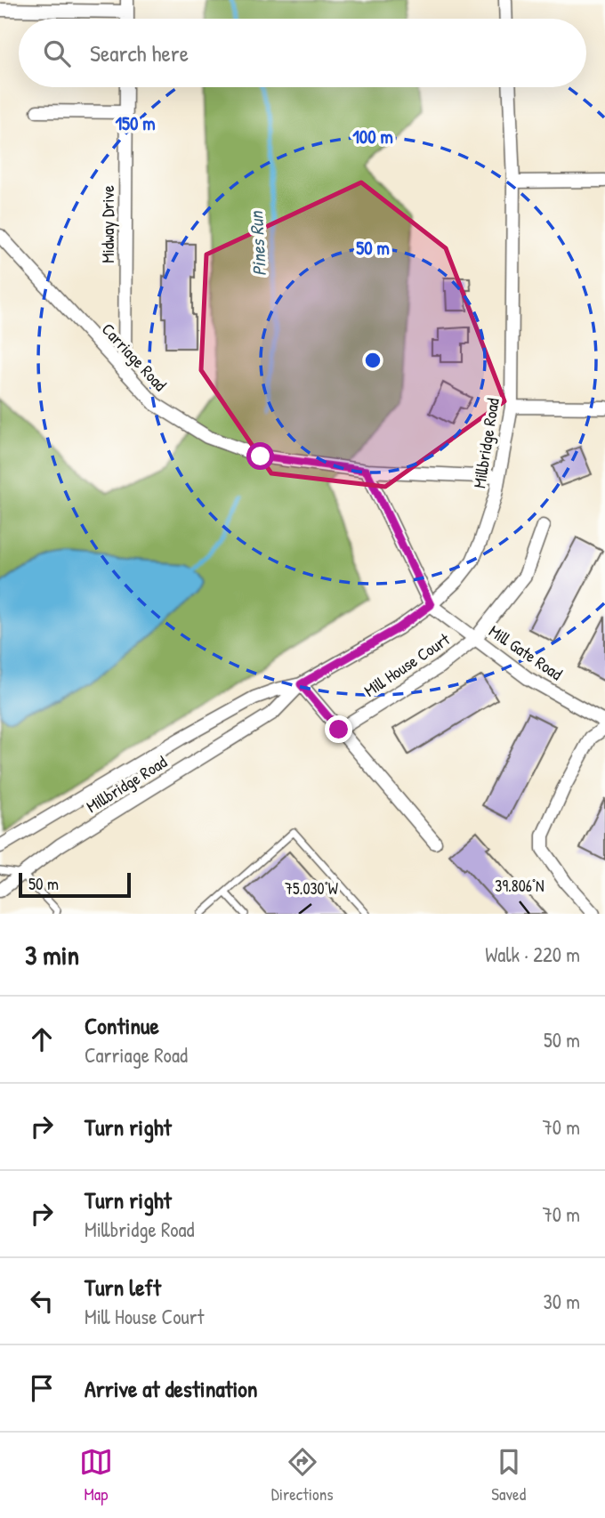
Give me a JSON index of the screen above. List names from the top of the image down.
{
  "streets": {
    "street": [
      "Midway Drive",
      "Carriage Road",
      "Millbridge Road",
      "Mill Gate Road",
      "Mill House Court"
    ]
  },
  "crossings": [
    ["Midway Drive", "Carriage Road"],
    ["Carriage Road", "Millbridge Road"],
    ["Millbridge Road", "Mill Gate Road"],
    ["Mill Gate Road", "Mill House Court"]
  ],
  "water": ["Pines Run"],
  "scale_bar": "50 m",
  "page": {
    "search": "Search here",
    "scale": "50 m",
    "heading": ["3 min", "Walk · 220 m"],
    "list": [
      ["Continue", "Carriage Road", "50 m"],
      ["Turn right", "70 m"],
      ["Turn right", "Millbridge Road", "70 m"],
      ["Turn left", "Mill House Court", "30 m"],
      "Arrive at destination"
    ],
    "nav": ["Map", "Directions", "Saved"]
  },
  "coordinates": ["39.806°N", "75.030°W"],
  "rings": ["150 m", "100 m", "50 m"]
}
